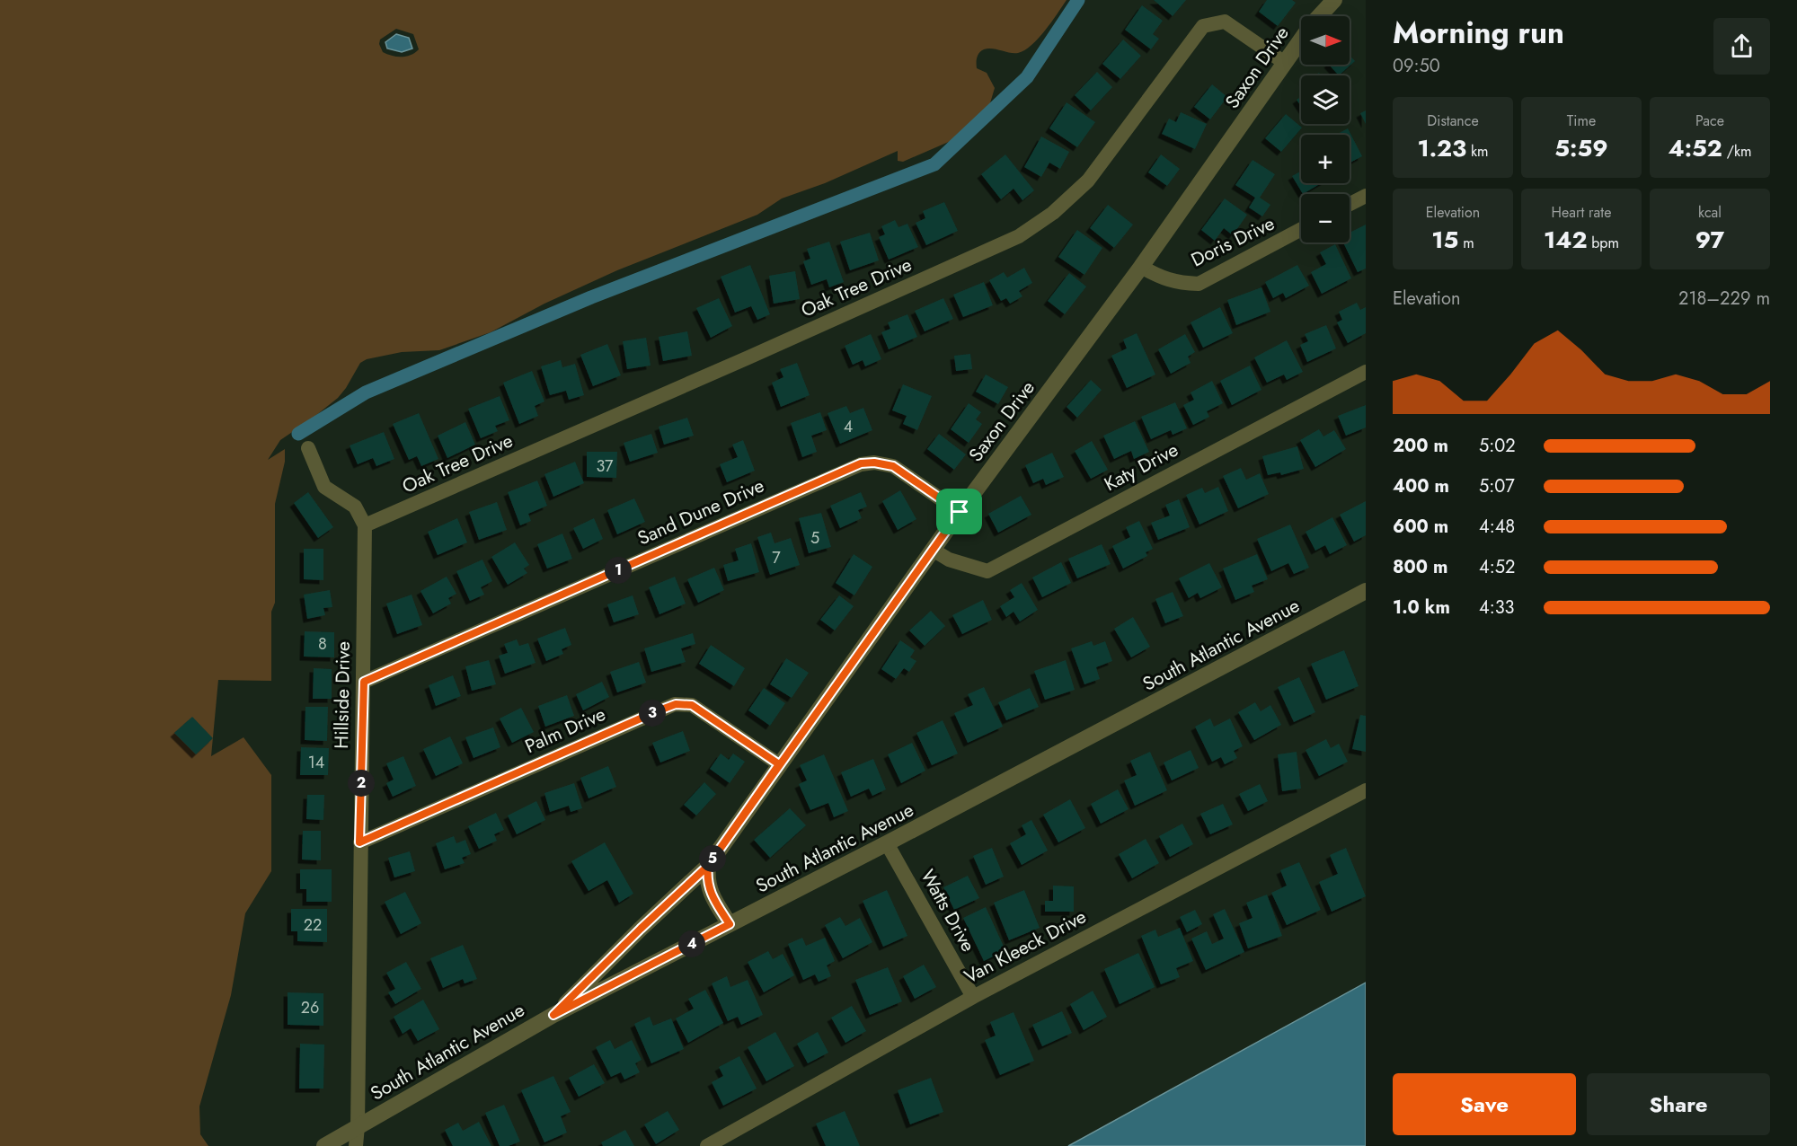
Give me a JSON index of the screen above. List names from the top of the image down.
{
  "streets": {
    "street": [
      "Saxon Drive",
      "Doris Drive",
      "Oak Tree Drive",
      "Katy Drive",
      "Sand Dune Drive",
      "South Atlantic Avenue",
      "Hillside Drive",
      "Palm Drive",
      "Watts Drive",
      "Van Kleeck Drive"
    ]
  },
  "crossings": [
    ["Saxon Drive", "Doris Drive"],
    ["Saxon Drive", "Oak Tree Drive"],
    ["Saxon Drive", "Katy Drive"],
    ["Saxon Drive", "Sand Dune Drive"],
    ["Saxon Drive", "South Atlantic Avenue"],
    ["Saxon Drive", "Palm Drive"],
    ["Oak Tree Drive", "Hillside Drive"],
    ["Sand Dune Drive", "Hillside Drive"],
    ["South Atlantic Avenue", "Hillside Drive"],
    ["South Atlantic Avenue", "Watts Drive"],
    ["Hillside Drive", "Palm Drive"],
    ["Watts Drive", "Van Kleeck Drive"]
  ],
  "house_numbers": [
    "4",
    "37",
    "5",
    "7",
    "8",
    "14",
    "22",
    "26"
  ],
  "north": "right",
  "page": {
    "heading": ["Morning run", "09:50"],
    "map_buttons": ["+", "−"],
    "stats": [
      ["Distance", "1.23 km"],
      ["Time", "5:59"],
      ["Pace", "4:52 /km"],
      ["Elevation", "15 m"],
      ["Heart rate", "142 bpm"],
      ["kcal", "97"]
    ],
    "chart": ["Elevation", "218–229 m"],
    "list": [
      {
        "name": "200 m",
        "note": "5:02"
      },
      {
        "name": "400 m",
        "note": "5:07"
      },
      {
        "name": "600 m",
        "note": "4:48"
      },
      {
        "name": "800 m",
        "note": "4:52"
      },
      {
        "name": "1.0 km",
        "note": "4:33"
      }
    ],
    "pins": [
      "1",
      "3",
      "2",
      "5",
      "4"
    ],
    "buttons": ["Save", "Share"]
  }
}
